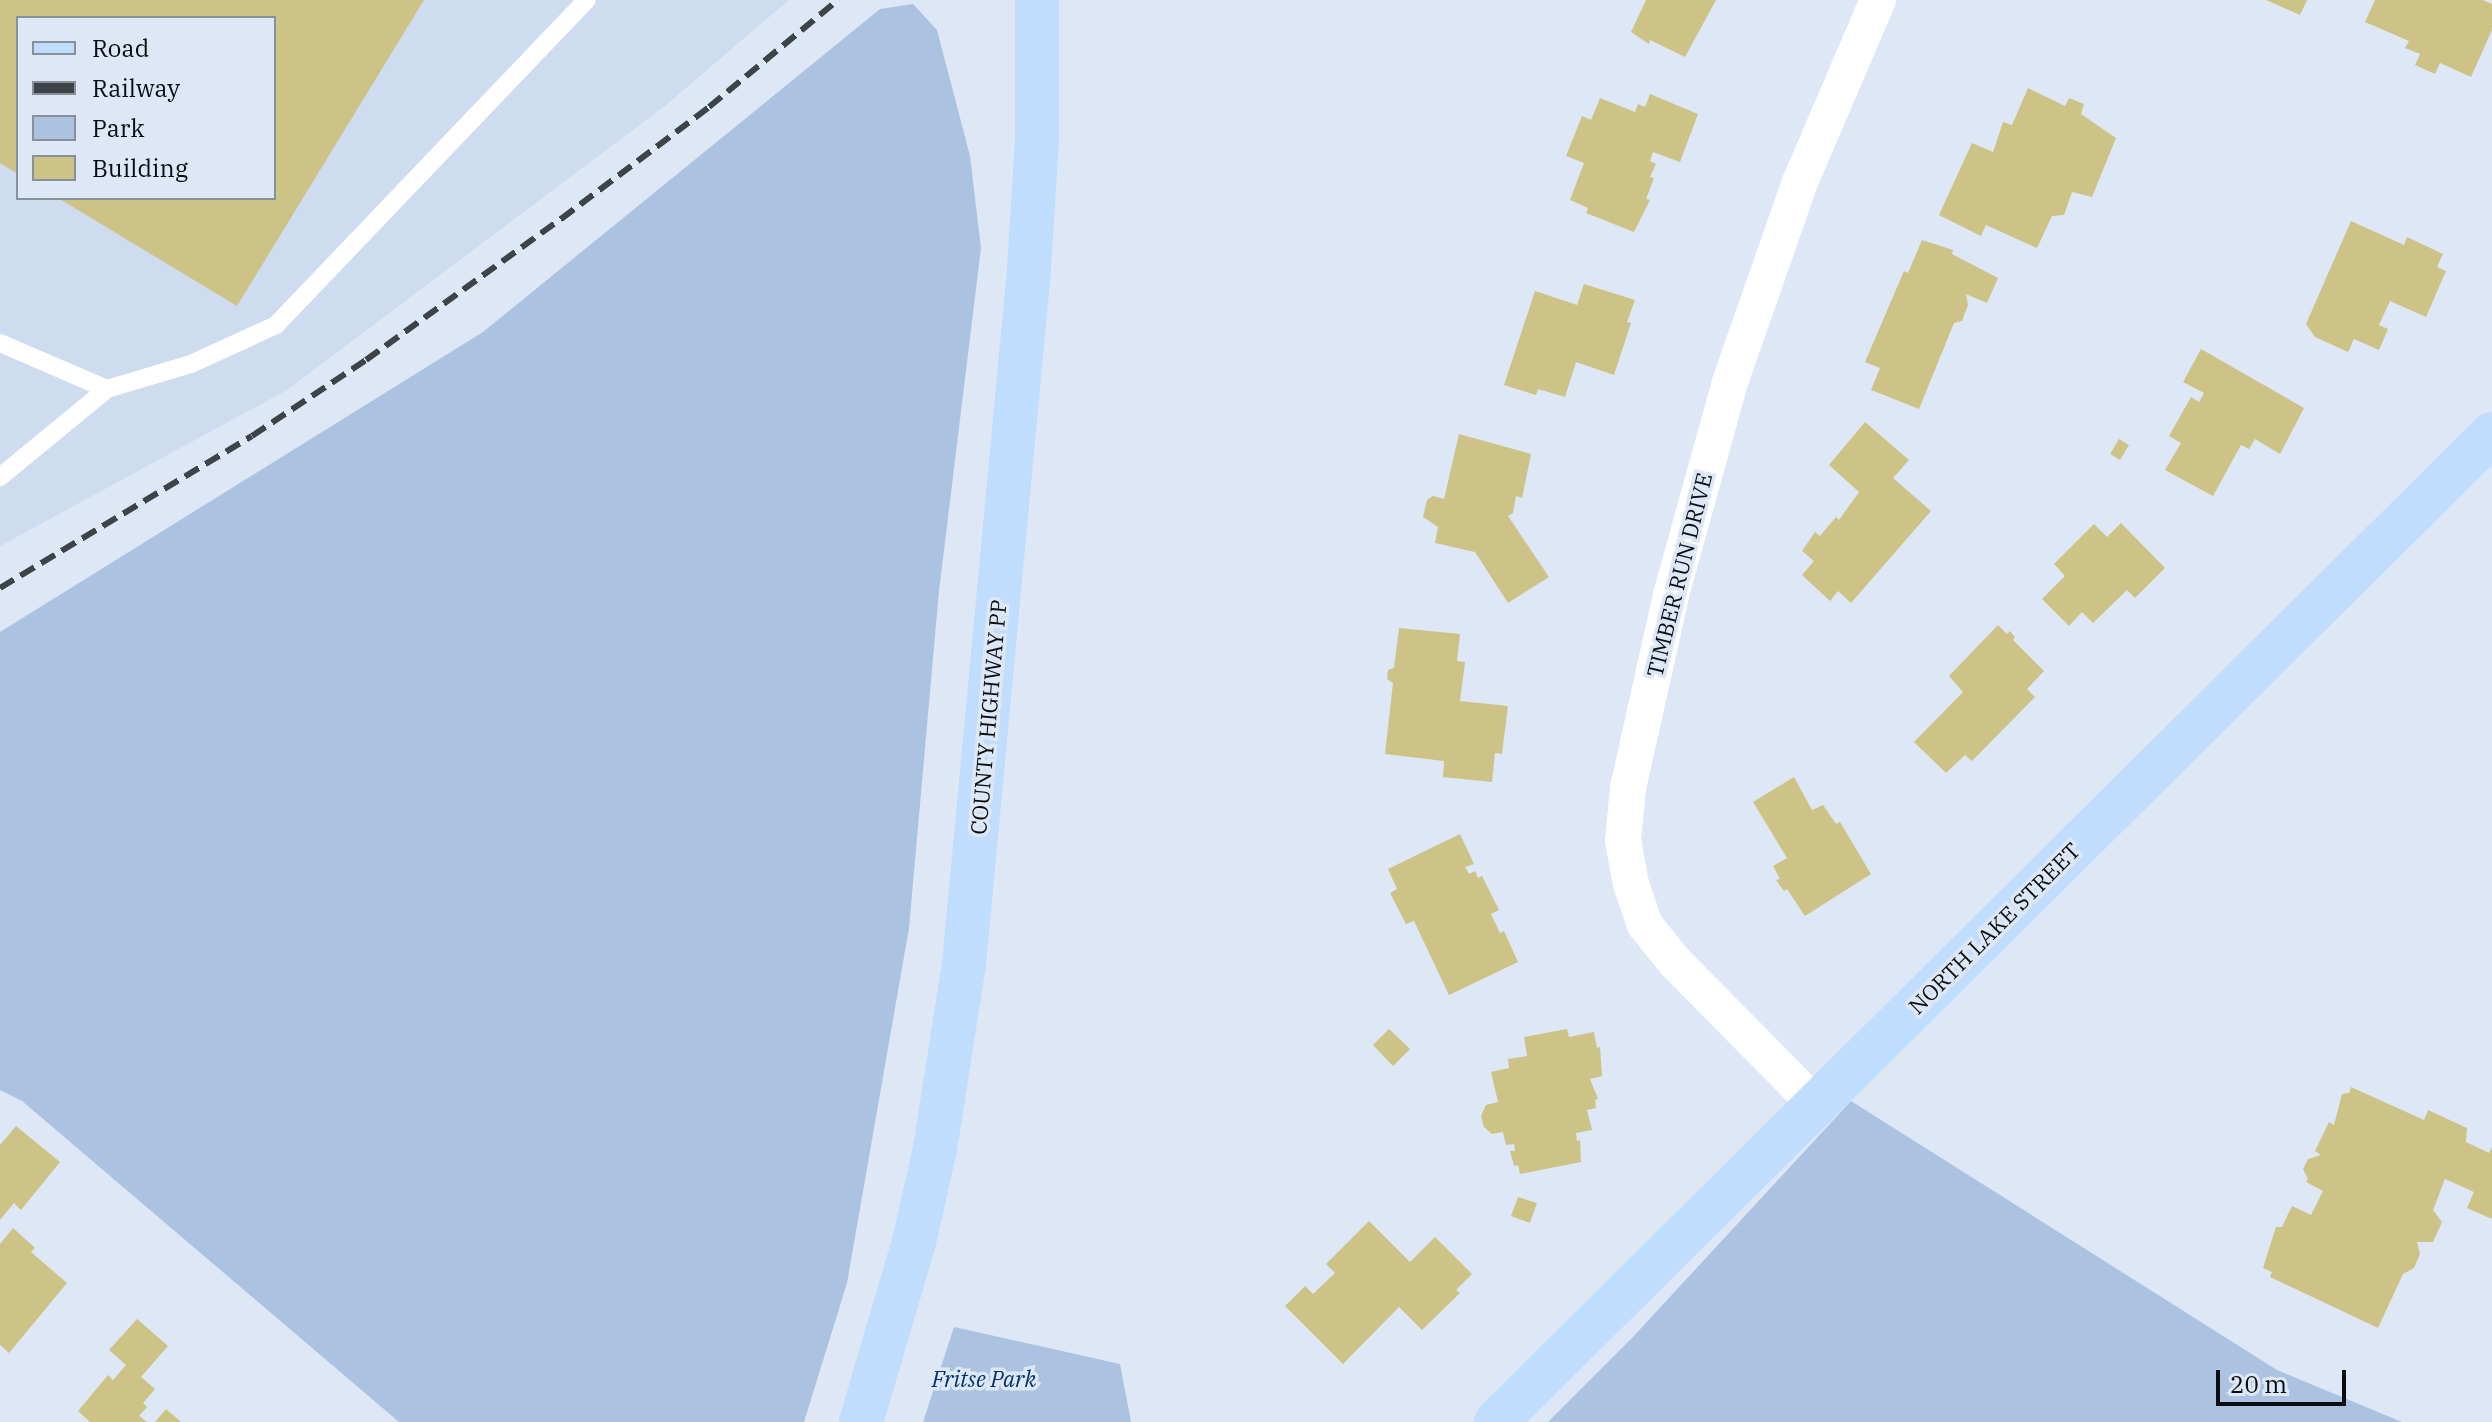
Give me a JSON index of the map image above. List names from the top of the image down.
{
  "streets": {
    "main road": ["COUNTY HIGHWAY PP", "NORTH LAKE STREET"],
    "street": ["TIMBER RUN DRIVE"]
  },
  "crossings": [
    ["TIMBER RUN DRIVE", "NORTH LAKE STREET"]
  ],
  "parks": ["Fritse Park"],
  "legend": [
    "Road",
    "Railway",
    "Park",
    "Building"
  ],
  "scale_bar": "20 m"
}
